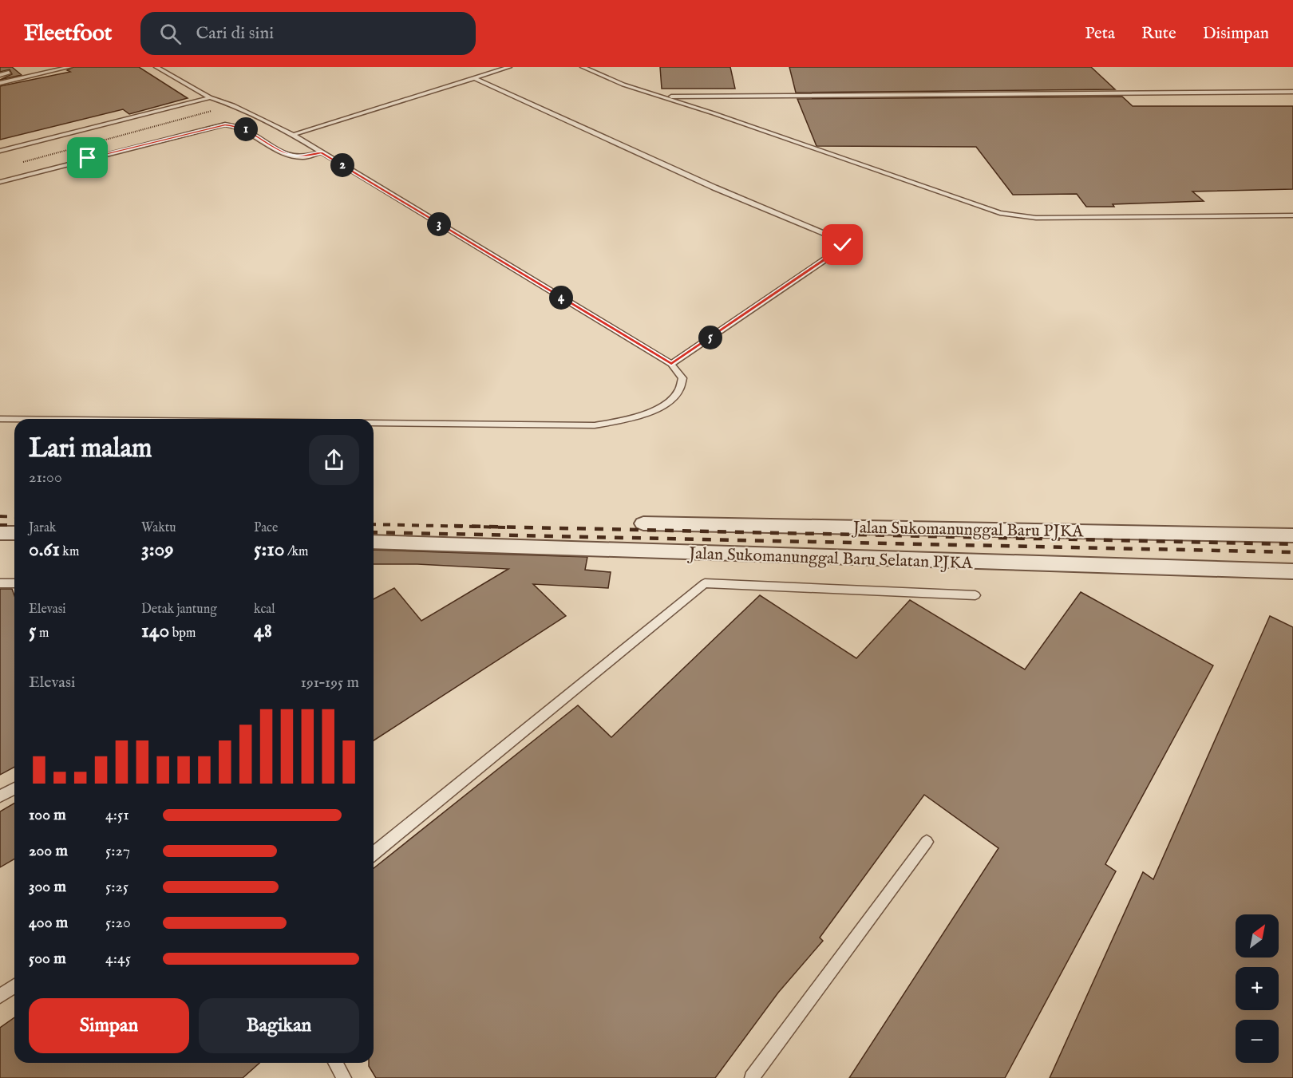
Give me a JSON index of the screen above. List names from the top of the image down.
{
  "streets": {
    "street": ["Jalan Sukomanunggal Baru PJKA", "Jalan Sukomanunggal Baru Selatan PJKA"]
  },
  "north": "top right",
  "page": {
    "header": "Fleetfoot",
    "search": "Cari di sini",
    "nav": ["Peta", "Rute", "Disimpan"],
    "pins": [
      "1",
      "2",
      "3",
      "4",
      "5"
    ],
    "heading": ["Lari malam", "21:00"],
    "stats": [
      ["Jarak", "0.61 km"],
      ["Waktu", "3:09"],
      ["Pace", "5:10 /km"],
      ["Elevasi", "5 m"],
      ["Detak jantung", "140 bpm"],
      ["kcal", "48"]
    ],
    "chart": ["Elevasi", "191–195 m"],
    "list": [
      {
        "name": "100 m",
        "note": "4:51"
      },
      {
        "name": "200 m",
        "note": "5:27"
      },
      {
        "name": "300 m",
        "note": "5:25"
      },
      {
        "name": "400 m",
        "note": "5:20"
      },
      {
        "name": "500 m",
        "note": "4:45"
      }
    ],
    "map_buttons": ["+", "−"],
    "buttons": ["Simpan", "Bagikan"]
  }
}
